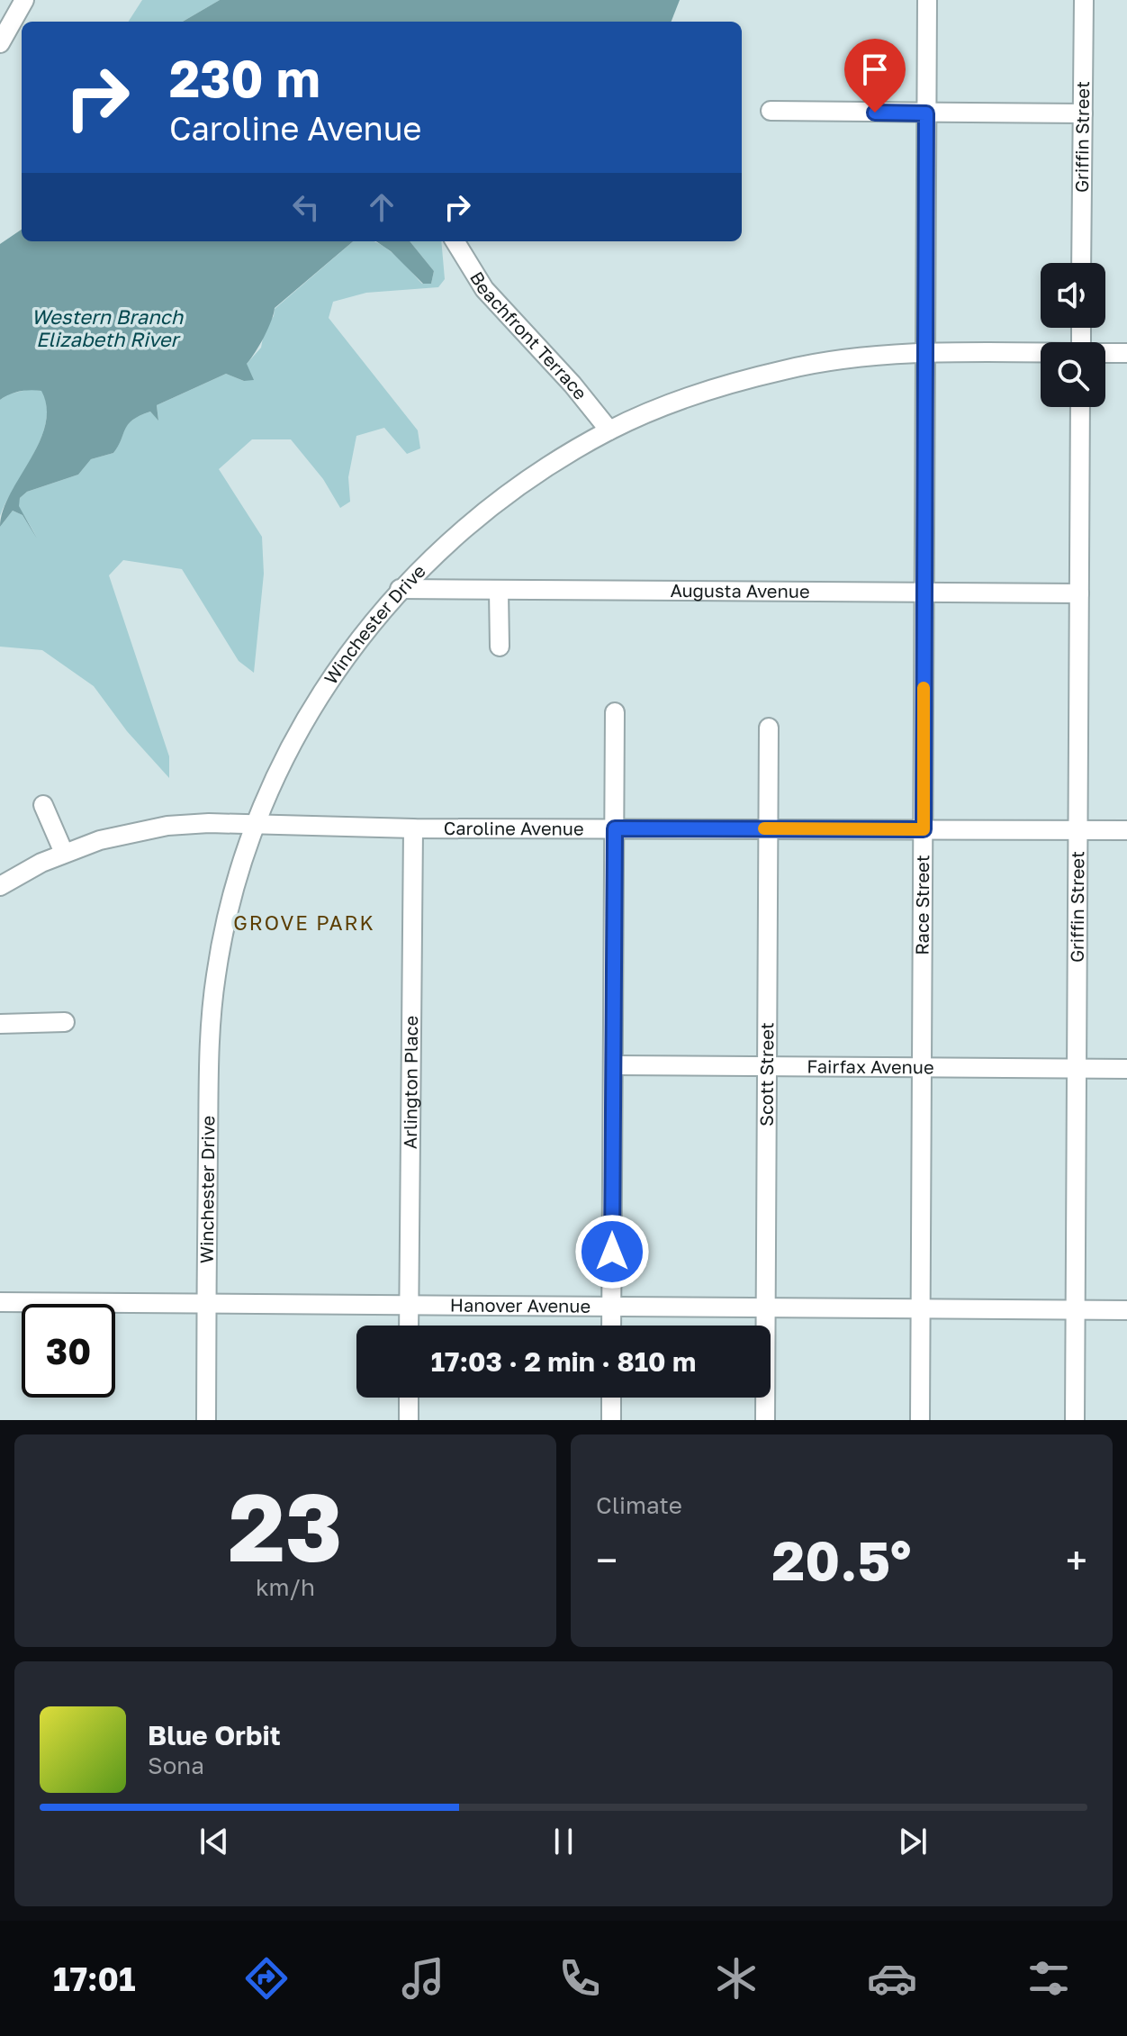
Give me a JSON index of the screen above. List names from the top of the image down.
{
  "streets": {
    "street": [
      "Griffin Street",
      "Beachfront Terrace",
      "Augusta Avenue",
      "Winchester Drive",
      "Caroline Avenue",
      "Race Street",
      "Fairfax Avenue",
      "Scott Street",
      "Arlington Place",
      "Hanover Avenue"
    ]
  },
  "crossings": [
    ["Griffin Street", "Augusta Avenue"],
    ["Griffin Street", "Caroline Avenue"],
    ["Griffin Street", "Fairfax Avenue"],
    ["Griffin Street", "Hanover Avenue"],
    ["Beachfront Terrace", "Winchester Drive"],
    ["Augusta Avenue", "Winchester Drive"],
    ["Augusta Avenue", "Race Street"],
    ["Winchester Drive", "Caroline Avenue"],
    ["Winchester Drive", "Race Street"],
    ["Winchester Drive", "Hanover Avenue"],
    ["Caroline Avenue", "Race Street"],
    ["Caroline Avenue", "Scott Street"],
    ["Caroline Avenue", "Arlington Place"],
    ["Race Street", "Fairfax Avenue"],
    ["Race Street", "Hanover Avenue"],
    ["Fairfax Avenue", "Scott Street"],
    ["Scott Street", "Hanover Avenue"],
    ["Arlington Place", "Hanover Avenue"]
  ],
  "districts": ["GROVE PARK"],
  "water": ["Western Branch Elizabeth River"],
  "page": {
    "turn": ["230 m", "Caroline Avenue"],
    "limit": "30",
    "trip": "17:03 · 2 min · 810 m",
    "tile": [
      ["23", "km/h"],
      "Climate"
    ],
    "heat": ["−", "20.5°", "+"],
    "song": ["Blue Orbit", "Sona"],
    "tabs": "17:01"
  }
}
